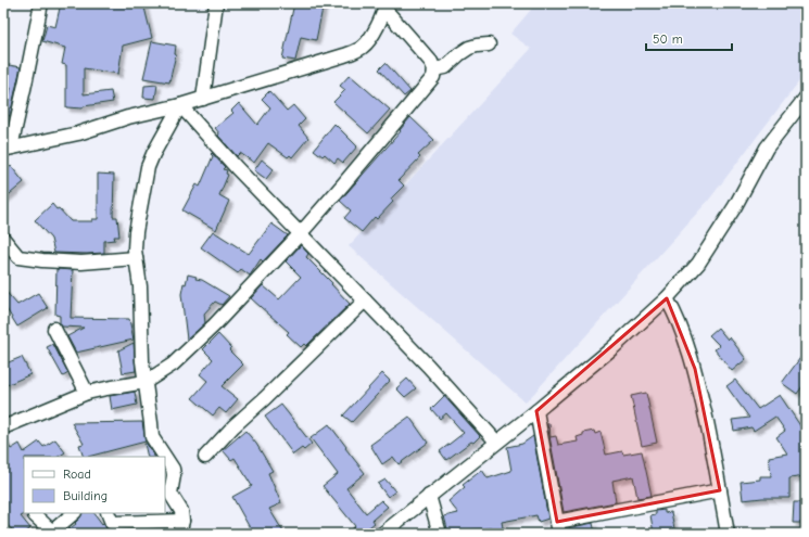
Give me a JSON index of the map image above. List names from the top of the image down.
{
  "legend": ["Road", "Building"],
  "scale_bar": "50 m"
}
